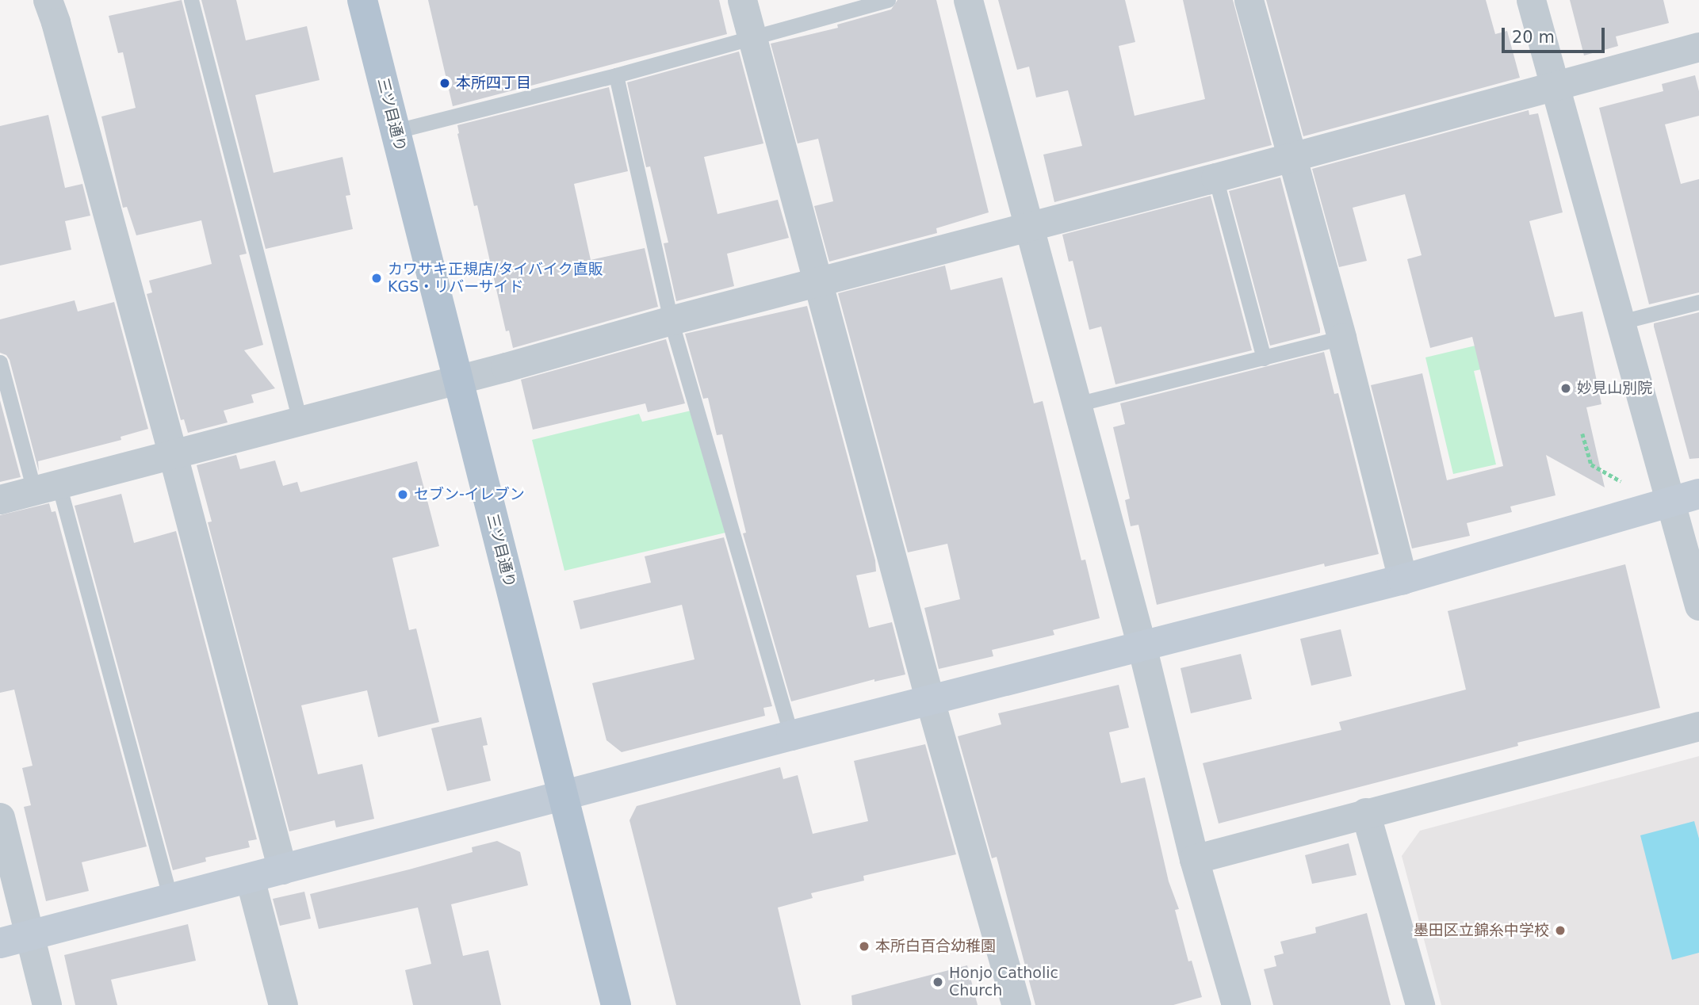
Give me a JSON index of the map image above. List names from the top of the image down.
{
  "streets": {
    "main road": ["三ツ目通り"]
  },
  "places": [
    "本所四丁目",
    "カワサキ正規店/タイバイク直販 KGS・リバーサイド",
    "妙見山別院",
    "セブン-イレブン",
    "墨田区立錦糸中学校",
    "本所白百合幼稚園",
    "Honjo Catholic Church"
  ],
  "scale_bar": "20 m"
}
